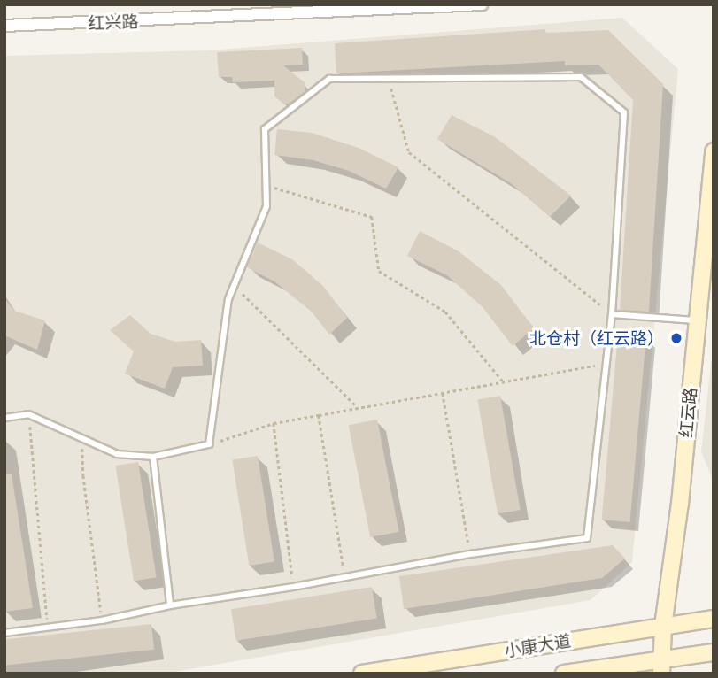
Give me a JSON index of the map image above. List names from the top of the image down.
{
  "streets": {
    "street": ["红兴路", "红云路", "小康大道"]
  },
  "crossings": [
    ["红云路", "小康大道"]
  ],
  "places": ["北仓村（红云路）"]
}
